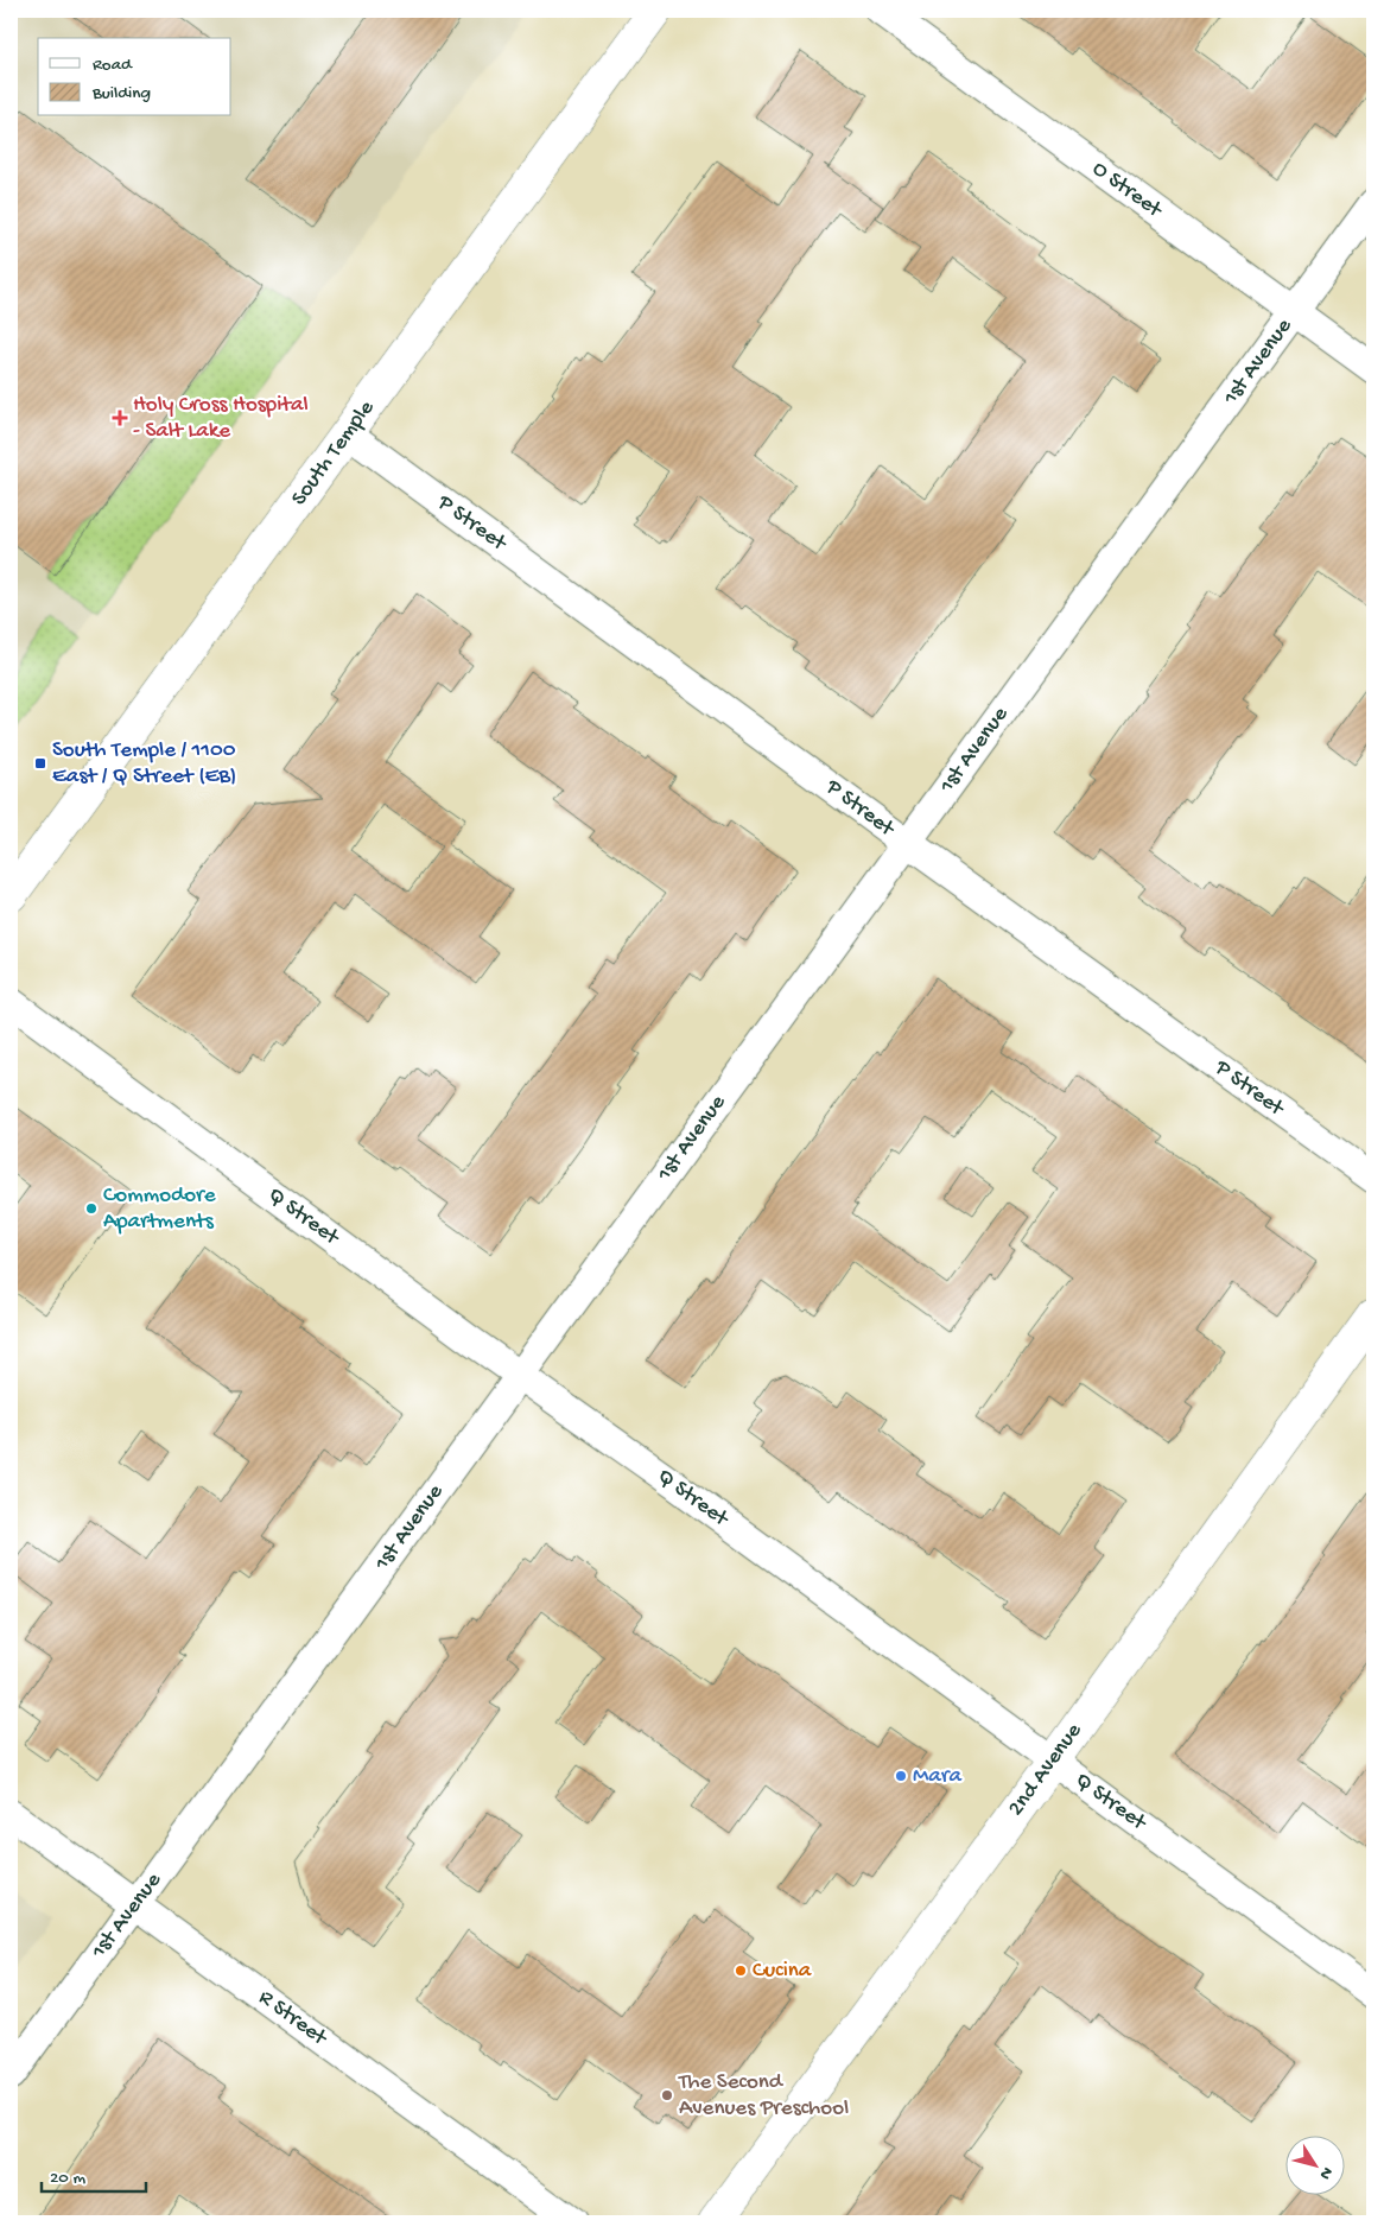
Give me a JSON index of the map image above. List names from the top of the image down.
{
  "streets": {
    "street": [
      "O Street",
      "1st Avenue",
      "South Temple",
      "P Street",
      "Q Street",
      "2nd Avenue",
      "R Street"
    ]
  },
  "crossings": [
    ["O Street", "1st Avenue"],
    ["1st Avenue", "P Street"],
    ["1st Avenue", "Q Street"],
    ["1st Avenue", "R Street"],
    ["South Temple", "P Street"],
    ["Q Street", "2nd Avenue"]
  ],
  "places": {
    "health": ["Holy Cross Hospital - Salt Lake"],
    "transit": ["South Temple / 1100 East / Q Street (EB)"],
    "other": [
      "Commodore Apartments",
      "Mara",
      "Cucina",
      "The Second Avenues Preschool"
    ]
  },
  "legend": ["Road", "Building"],
  "scale_bar": "20 m",
  "north": "bottom right"
}
